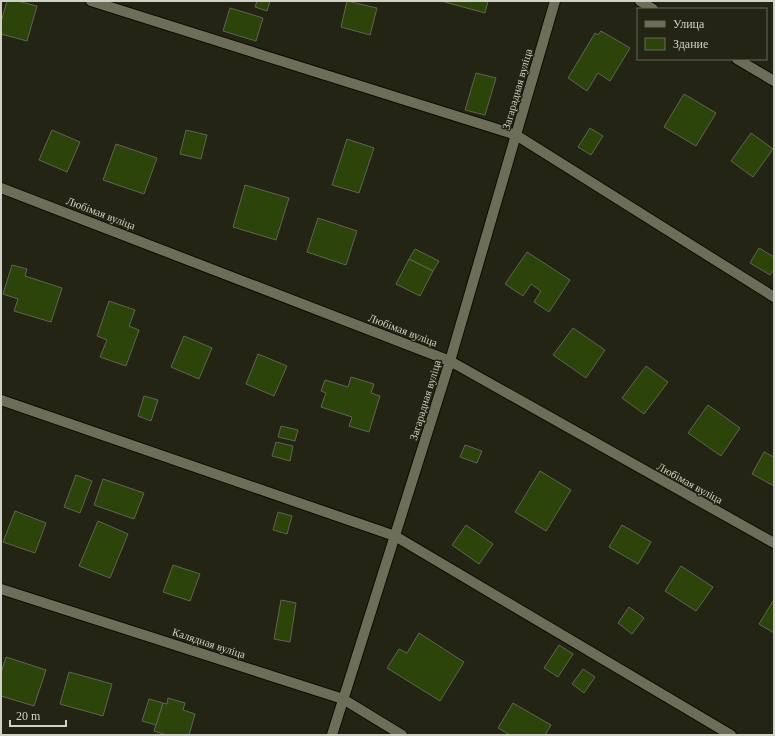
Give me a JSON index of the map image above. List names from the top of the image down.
{
  "streets": {
    "street": ["Загарадная вуліца", "Любімая вуліца", "Калядная вуліца"]
  },
  "crossings": [
    ["Загарадная вуліца", "Любімая вуліца"],
    ["Загарадная вуліца", "Калядная вуліца"]
  ],
  "legend": ["Улица", "Здание"],
  "scale_bar": "20 m"
}
